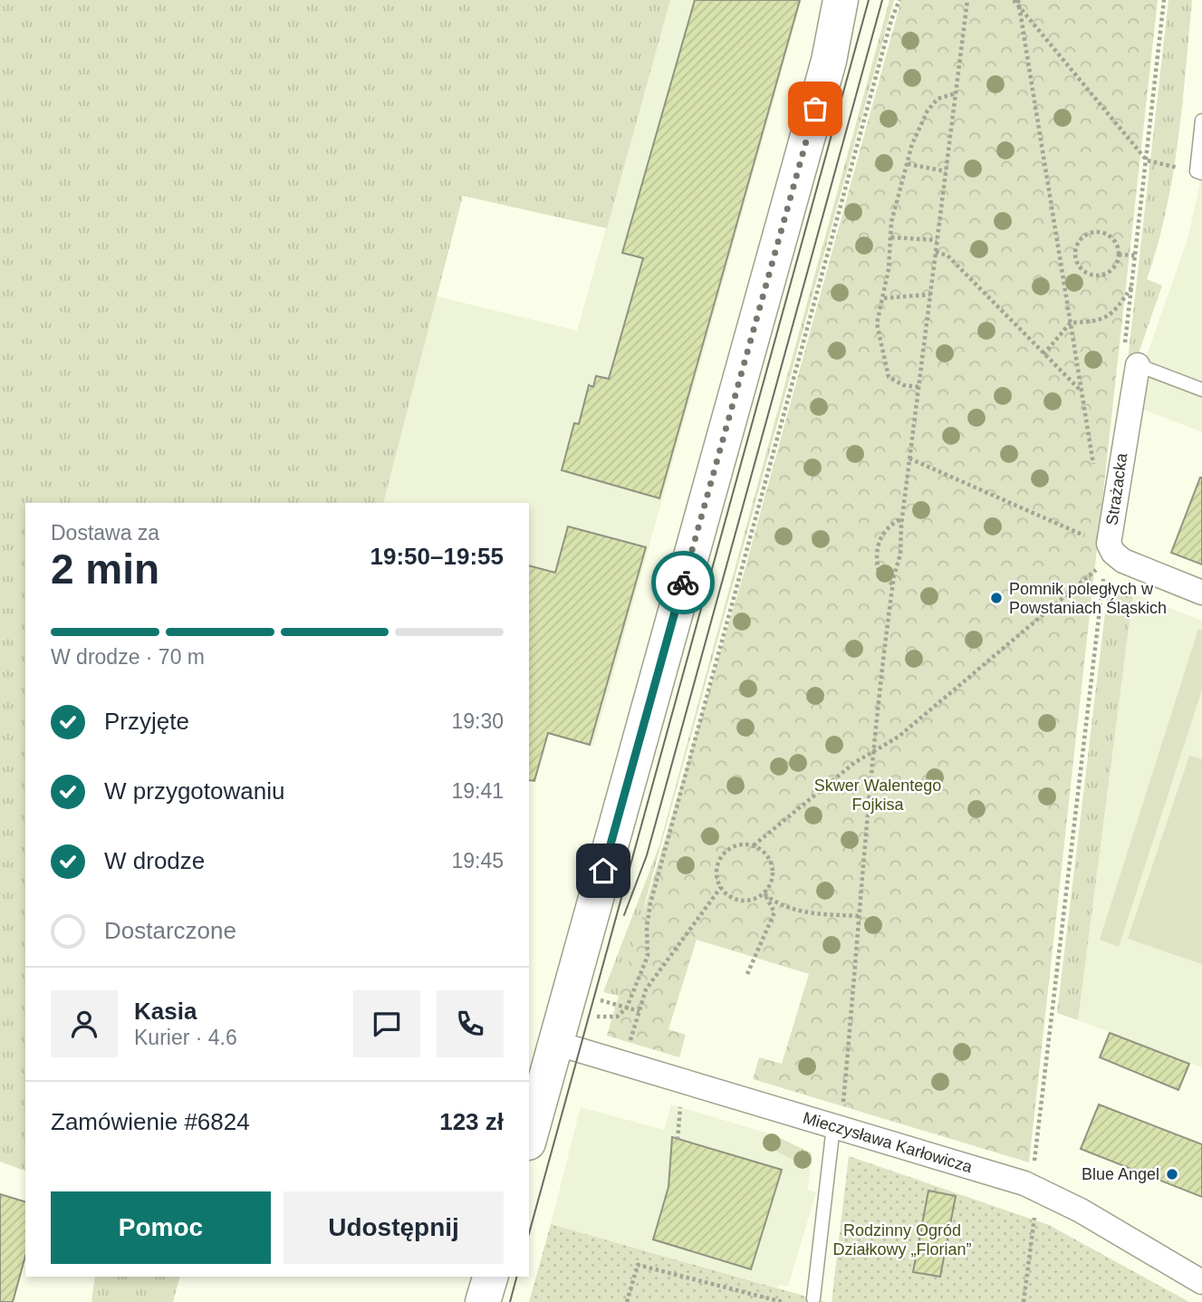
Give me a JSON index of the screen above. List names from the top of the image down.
{
  "streets": {
    "street": ["Strażacka", "Mieczysława Karłowicza"]
  },
  "parks": ["Skwer Walentego Fojkisa", "Rodzinny Ogród Działkowy „Florian”"],
  "places": ["Pomnik poległych w Powstaniach Śląskich", "Blue Angel"],
  "page": {
    "heading": ["2 min", "Dostawa za", "19:50–19:55"],
    "panel": [
      "Kasia",
      "Kurier · 4.6",
      "Zamówienie #6824",
      "123 zł"
    ],
    "bar": "W drodze · 70 m",
    "list": [
      ["Przyjęte", "19:30"],
      ["W przygotowaniu", "19:41"],
      ["W drodze", "19:45"],
      "Dostarczone"
    ],
    "buttons": ["Pomoc", "Udostępnij"]
  }
}
